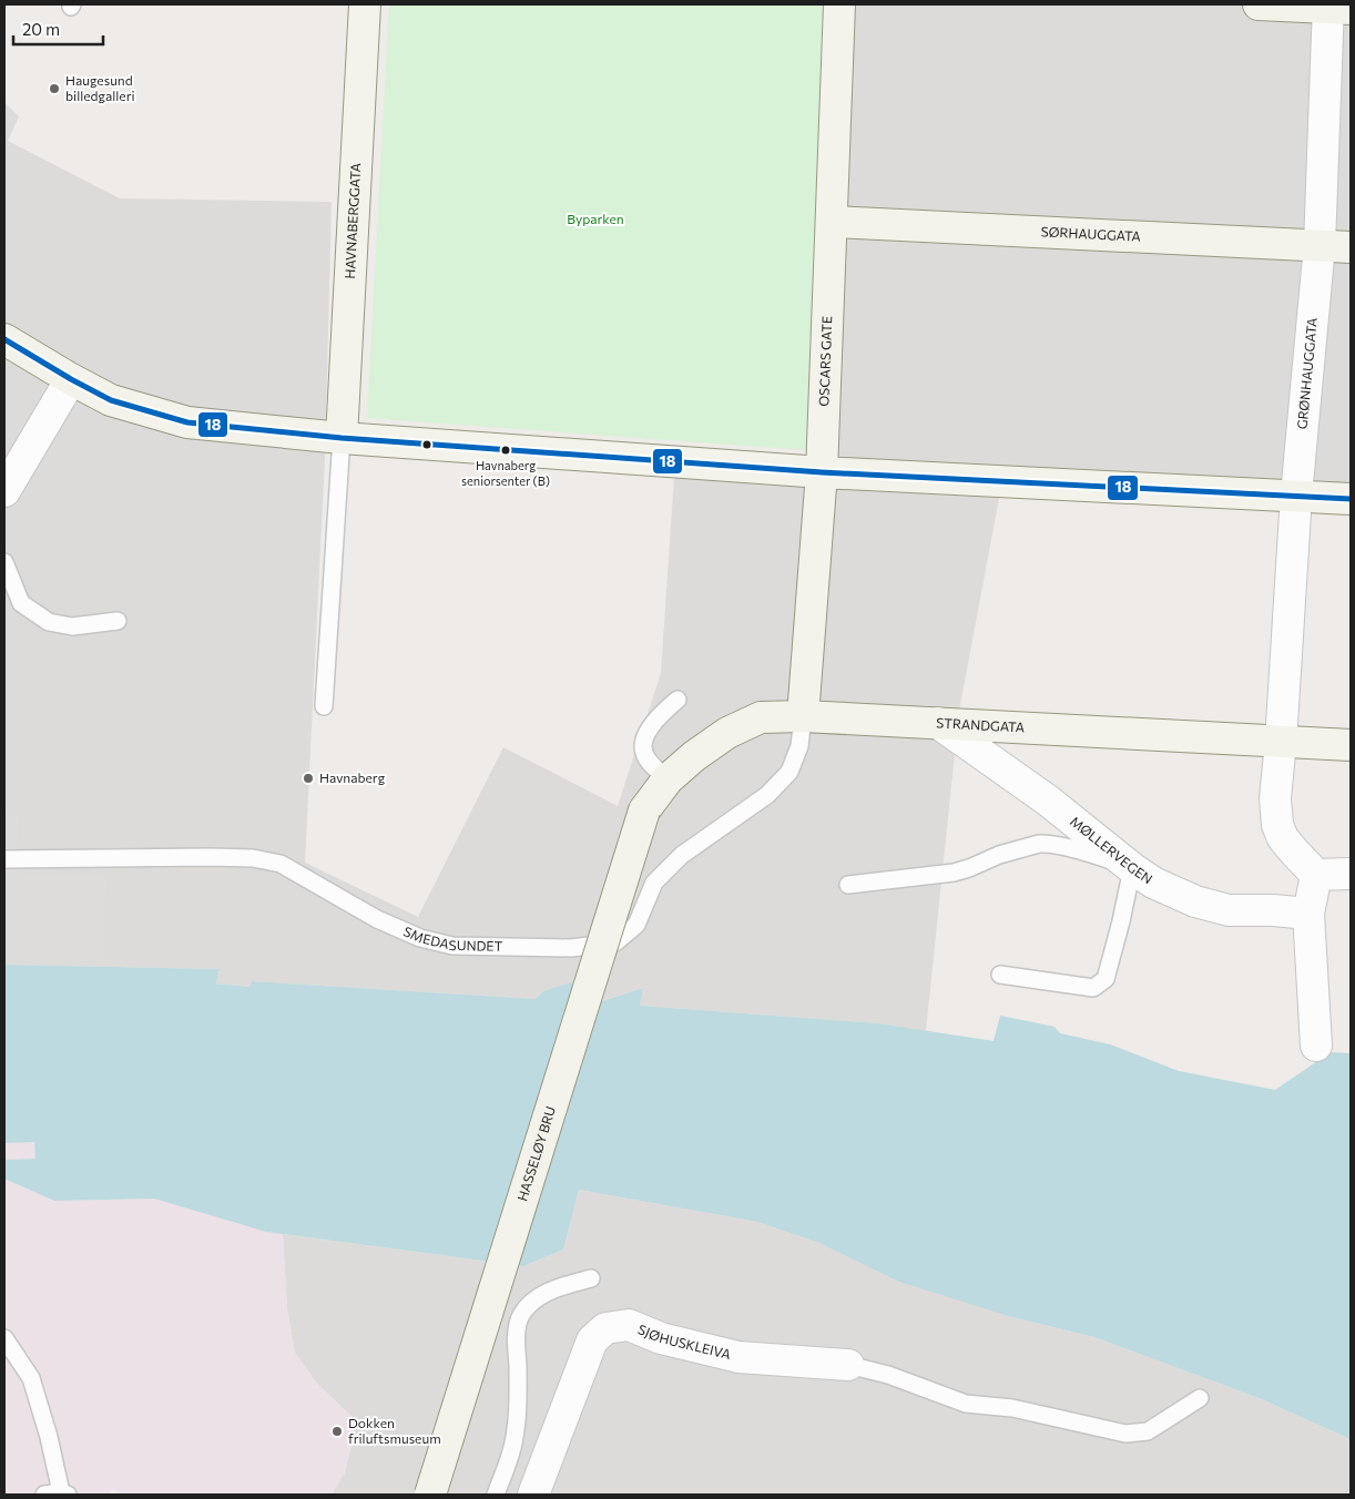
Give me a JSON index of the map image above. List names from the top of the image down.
{
  "streets": {
    "street": [
      "HAVNABERGGATA",
      "SØRHAUGGATA",
      "OSCARS GATE",
      "GRØNHAUGGATA",
      "STRANDGATA",
      "MØLLERVEGEN",
      "HASSELØY BRU",
      "SJØHUSKLEIVA"
    ],
    "lane": ["SMEDASUNDET"]
  },
  "crossings": [
    ["SØRHAUGGATA", "OSCARS GATE"],
    ["SØRHAUGGATA", "GRØNHAUGGATA"],
    ["OSCARS GATE", "STRANDGATA"],
    ["OSCARS GATE", "SMEDASUNDET"],
    ["GRØNHAUGGATA", "STRANDGATA"],
    ["STRANDGATA", "MØLLERVEGEN"],
    ["STRANDGATA", "SMEDASUNDET"],
    ["STRANDGATA", "HASSELØY BRU"]
  ],
  "parks": ["Byparken"],
  "places": [
    "Haugesund billedgalleri",
    "Havnaberg seniorsenter (B)",
    "Havnaberg",
    "Dokken friluftsmuseum"
  ],
  "lines": ["transit line 18"],
  "scale_bar": "20 m"
}
